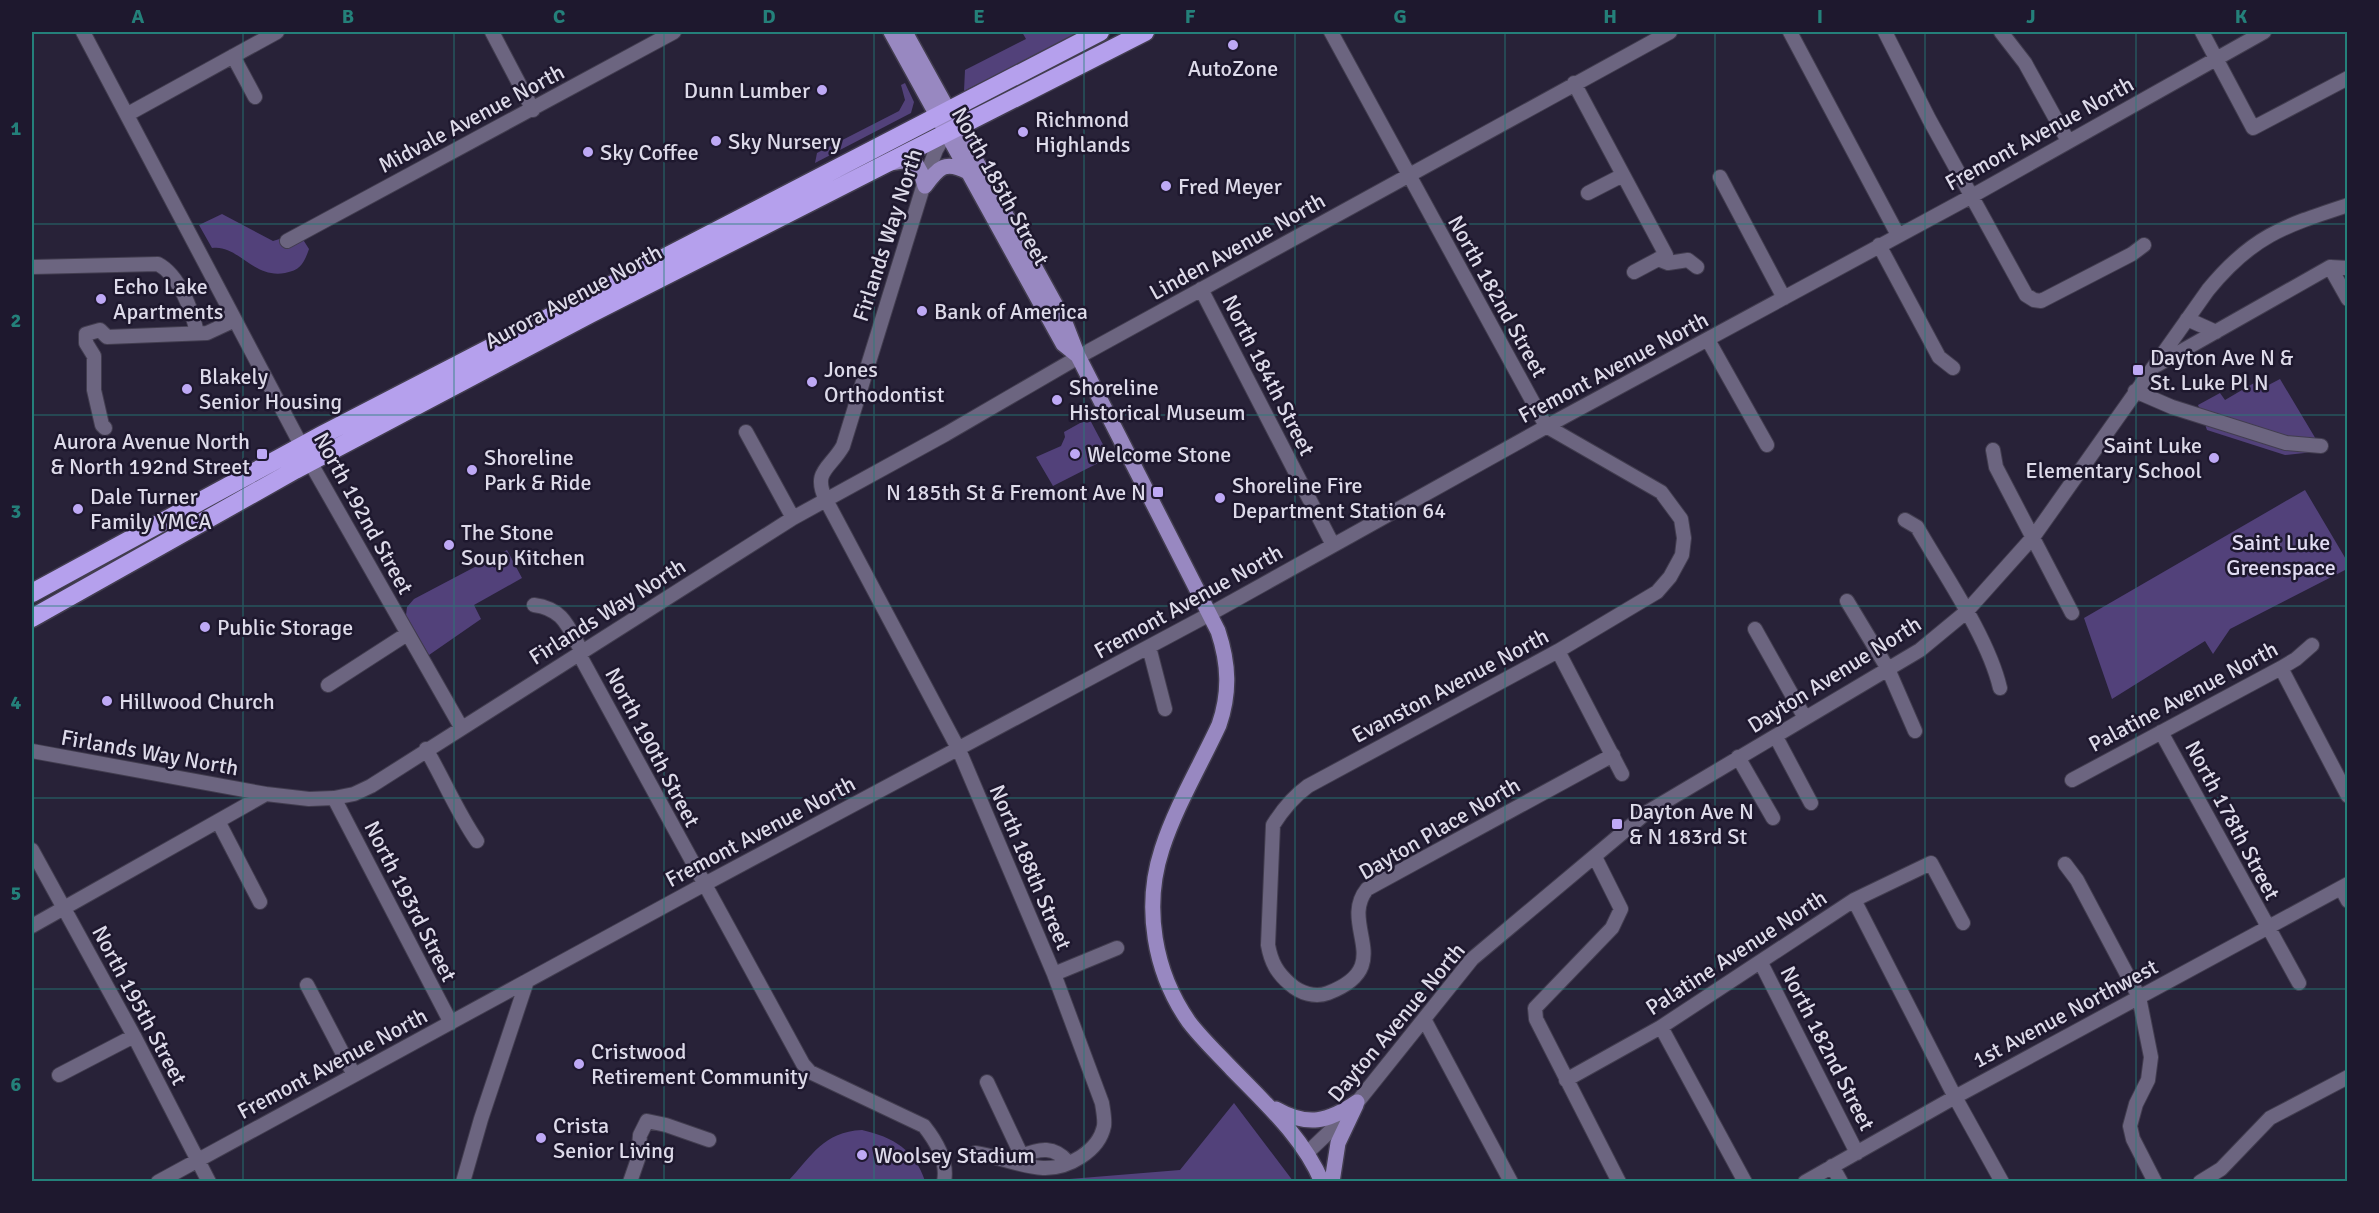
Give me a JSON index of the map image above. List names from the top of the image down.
{
  "streets": {
    "highway": ["Aurora Avenue North"],
    "main road": ["North 185th Street"],
    "street": [
      "Midvale Avenue North",
      "Fremont Avenue North",
      "Firlands Way North",
      "Linden Avenue North",
      "North 182nd Street",
      "North 184th Street",
      "North 192nd Street",
      "Dayton Avenue North",
      "Evanston Avenue North",
      "Palatine Avenue North",
      "North 190th Street",
      "North 178th Street",
      "Dayton Place North",
      "North 188th Street",
      "North 193rd Street",
      "North 195th Street",
      "1st Avenue Northwest"
    ]
  },
  "crossings": [
    ["Fremont Avenue North", "North 185th Street"],
    ["Fremont Avenue North", "North 182nd Street"],
    ["Fremont Avenue North", "North 184th Street"],
    ["Fremont Avenue North", "Evanston Avenue North"],
    ["Fremont Avenue North", "North 190th Street"],
    ["Fremont Avenue North", "North 188th Street"],
    ["Fremont Avenue North", "North 193rd Street"],
    ["Fremont Avenue North", "North 195th Street"],
    ["North 185th Street", "Firlands Way North"],
    ["North 185th Street", "Linden Avenue North"],
    ["North 185th Street", "Aurora Avenue North"],
    ["Firlands Way North", "Linden Avenue North"],
    ["Firlands Way North", "Aurora Avenue North"],
    ["Firlands Way North", "North 192nd Street"],
    ["Firlands Way North", "North 190th Street"],
    ["Firlands Way North", "North 188th Street"],
    ["Firlands Way North", "North 193rd Street"],
    ["Linden Avenue North", "North 182nd Street"],
    ["Linden Avenue North", "North 184th Street"],
    ["Linden Avenue North", "North 188th Street"],
    ["Aurora Avenue North", "North 192nd Street"],
    ["North 182nd Street", "Evanston Avenue North"],
    ["North 182nd Street", "Palatine Avenue North"],
    ["North 182nd Street", "1st Avenue Northwest"],
    ["Evanston Avenue North", "Dayton Place North"],
    ["Palatine Avenue North", "North 178th Street"],
    ["North 178th Street", "1st Avenue Northwest"]
  ],
  "parks": ["Saint Luke Greenspace"],
  "places": {
    "other": [
      "AutoZone",
      "Dunn Lumber",
      "Richmond Highlands",
      "Sky Nursery",
      "Sky Coffee",
      "Fred Meyer",
      "Echo Lake Apartments",
      "Bank of America",
      "Jones Orthodontist",
      "Blakely Senior Housing",
      "Shoreline Historical Museum",
      "Welcome Stone",
      "Saint Luke Elementary School",
      "Shoreline Park & Ride",
      "Shoreline Fire Department Station 64",
      "Dale Turner Family YMCA",
      "The Stone Soup Kitchen",
      "Public Storage",
      "Hillwood Church",
      "Cristwood Retirement Community",
      "Crista Senior Living",
      "Woolsey Stadium"
    ],
    "transit": [
      "Dayton Ave N & St. Luke Pl N",
      "Aurora Avenue North & North 192nd Street",
      "N 185th St & Fremont Ave N",
      "Dayton Ave N & N 183rd St"
    ]
  },
  "grid": {
    "columns": [
      "A",
      "B",
      "C",
      "D",
      "E",
      "F",
      "G",
      "H",
      "I",
      "J",
      "K"
    ],
    "rows": [
      "1",
      "2",
      "3",
      "4",
      "5",
      "6"
    ]
  }
}
